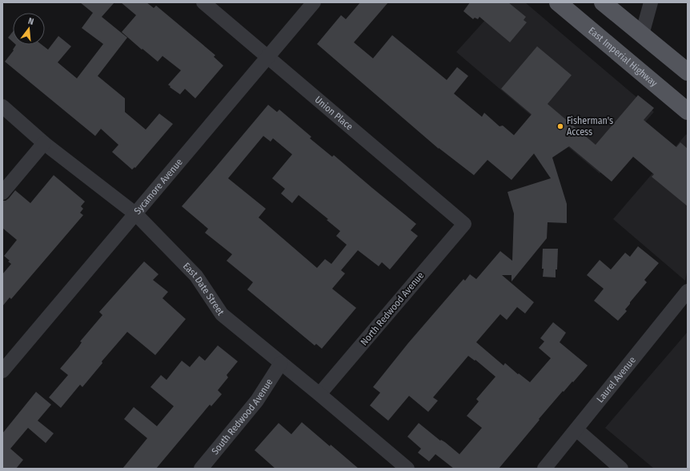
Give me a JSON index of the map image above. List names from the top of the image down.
{
  "streets": {
    "main road": ["East Imperial Highway"],
    "street": [
      "Union Place",
      "Sycamore Avenue",
      "East Date Street",
      "North Redwood Avenue",
      "Laurel Avenue",
      "South Redwood Avenue"
    ]
  },
  "crossings": [
    ["Union Place", "Sycamore Avenue"],
    ["Union Place", "North Redwood Avenue"],
    ["Sycamore Avenue", "East Date Street"],
    ["East Date Street", "North Redwood Avenue"],
    ["East Date Street", "South Redwood Avenue"]
  ],
  "places": ["Fisherman's Access"],
  "north": "top"
}
